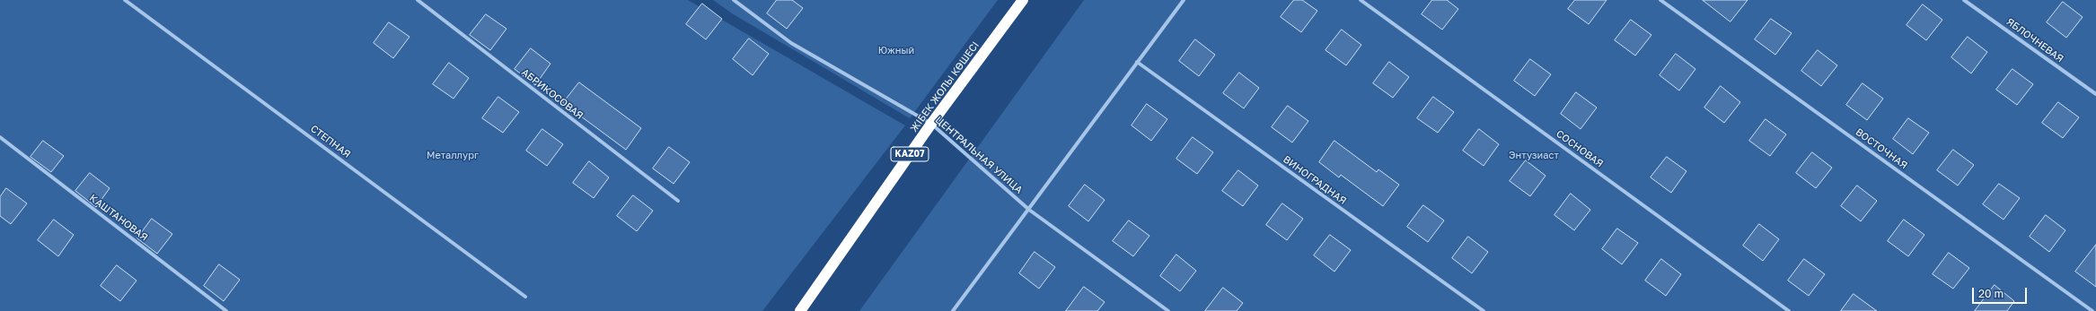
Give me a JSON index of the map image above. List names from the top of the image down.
{
  "streets": {
    "highway": ["ЖІБЕК ЖОЛЫ КӨШЕСІ", "KAZ07"],
    "street": [
      "ЯБЛОЧНЕВАЯ",
      "АБРИКОСОВАЯ",
      "СТЕПНАЯ",
      "СОСНОВАЯ",
      "ВОСТОЧНАЯ",
      "ЦЕНТРАЛЬНАЯ УЛИЦА",
      "ВИНОГРАДНАЯ",
      "КАШТАНОВАЯ"
    ]
  },
  "crossings": [
    ["ЖІБЕК ЖОЛЫ КӨШЕСІ", "ЦЕНТРАЛЬНАЯ УЛИЦА"]
  ],
  "parks": ["Южный", "Металлург", "Энтузиаст"],
  "scale_bar": "20 m"
}
